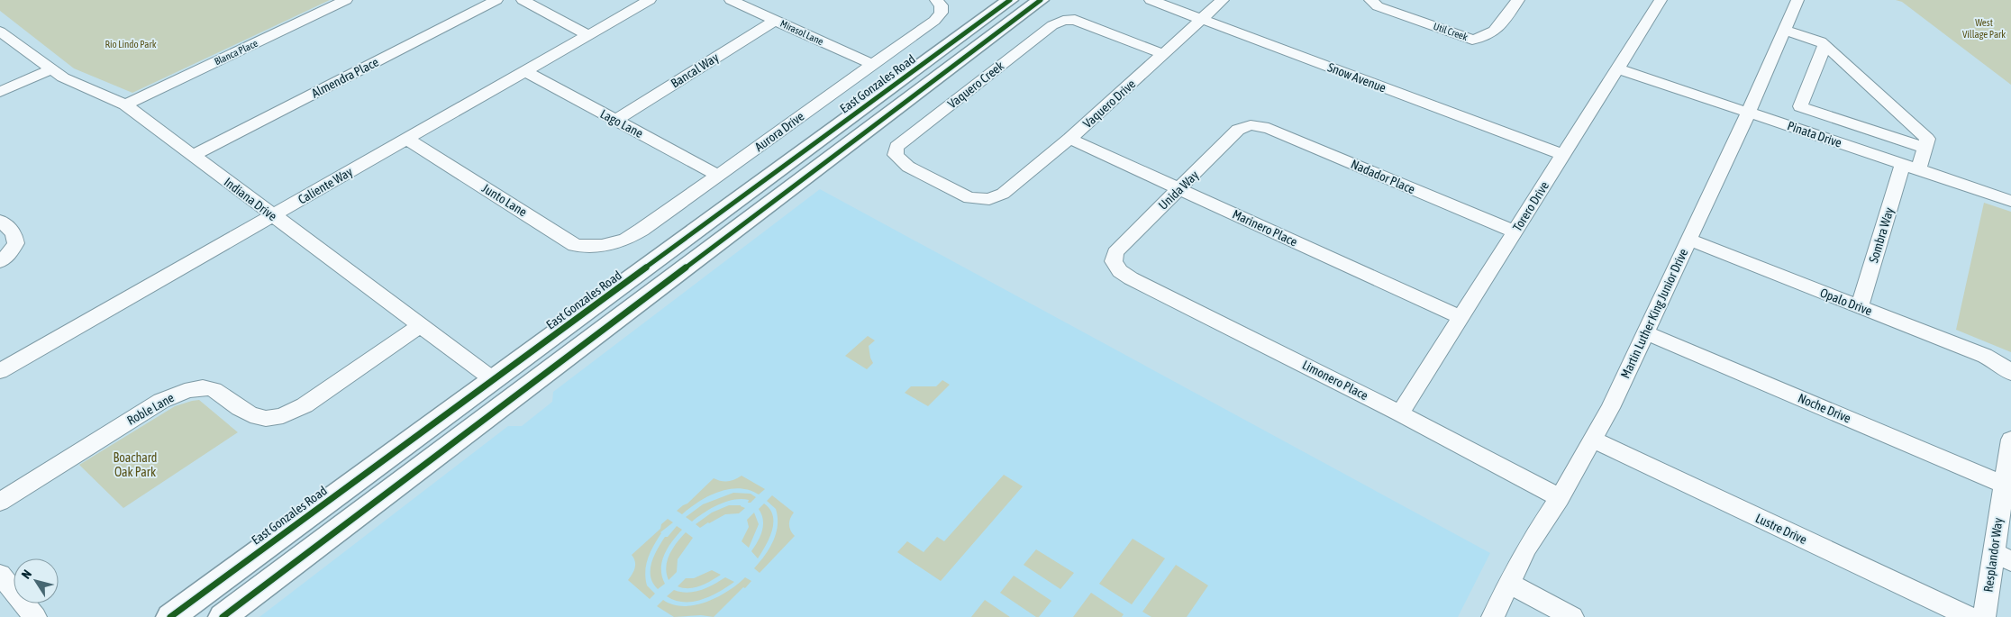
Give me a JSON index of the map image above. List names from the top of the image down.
{
  "streets": {
    "main road": ["East Gonzales Road"],
    "street": [
      "Util Creek",
      "Mirasol Lane",
      "Blanca Place",
      "Bancal Way",
      "Almendra Place",
      "Snow Avenue",
      "Vaquero Creek",
      "Vaquero Drive",
      "Lago Lane",
      "Aurora Drive",
      "Pinata Drive",
      "Nadador Place",
      "Caliente Way",
      "Unida Way",
      "Indiana Drive",
      "Junto Lane",
      "Torero Drive",
      "Marinero Place",
      "Sombra Way",
      "Opalo Drive",
      "Martin Luther King Junior Drive",
      "Limonero Place",
      "Noche Drive",
      "Roble Lane",
      "Lustre Drive",
      "Resplandor Way"
    ]
  },
  "crossings": [
    ["Mirasol Lane", "Bancal Way"],
    ["Mirasol Lane", "Aurora Drive"],
    ["Blanca Place", "Indiana Drive"],
    ["Bancal Way", "Lago Lane"],
    ["Almendra Place", "Indiana Drive"],
    ["Snow Avenue", "Vaquero Drive"],
    ["Snow Avenue", "Torero Drive"],
    ["East Gonzales Road", "Indiana Drive"],
    ["Vaquero Creek", "Vaquero Drive"],
    ["Vaquero Drive", "Marinero Place"],
    ["Lago Lane", "Aurora Drive"],
    ["Lago Lane", "Caliente Way"],
    ["Aurora Drive", "Junto Lane"],
    ["Pinata Drive", "Torero Drive"],
    ["Pinata Drive", "Sombra Way"],
    ["Pinata Drive", "Martin Luther King Junior Drive"],
    ["Nadador Place", "Unida Way"],
    ["Nadador Place", "Torero Drive"],
    ["Caliente Way", "Indiana Drive"],
    ["Caliente Way", "Junto Lane"],
    ["Unida Way", "Marinero Place"],
    ["Unida Way", "Limonero Place"],
    ["Indiana Drive", "Roble Lane"],
    ["Torero Drive", "Marinero Place"],
    ["Torero Drive", "Limonero Place"],
    ["Sombra Way", "Opalo Drive"],
    ["Opalo Drive", "Martin Luther King Junior Drive"],
    ["Martin Luther King Junior Drive", "Limonero Place"],
    ["Martin Luther King Junior Drive", "Noche Drive"],
    ["Martin Luther King Junior Drive", "Lustre Drive"],
    ["Noche Drive", "Resplandor Way"]
  ],
  "parks": ["West Village Park", "Rio Lindo Park", "Boachard Oak Park"],
  "north": "top left"
}
